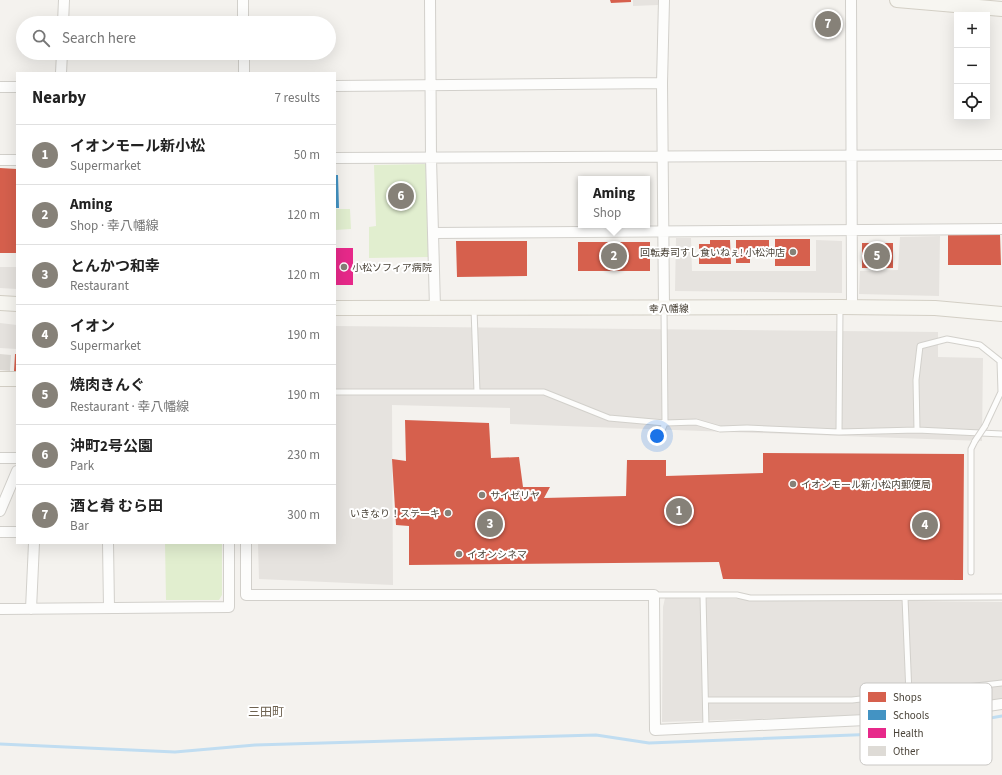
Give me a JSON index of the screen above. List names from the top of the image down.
{
  "streets": {
    "street": ["幸八幡線"]
  },
  "districts": ["三田町"],
  "places": [
    "回転寿司すし食いねぇ! 小松沖店",
    "小松ソフィア病院",
    "イオンモール新小松内郵便局",
    "サイゼリヤ",
    "いきなり！ステーキ",
    "イオンシネマ"
  ],
  "legend": [
    "Shops",
    "Schools",
    "Health",
    "Other"
  ],
  "page": {
    "pins": [
      "7",
      "6",
      "2",
      "5",
      "1",
      "3",
      "4"
    ],
    "map_buttons": ["+", "−"],
    "search": "Search here",
    "heading": ["Nearby", "7 results"],
    "list": [
      {
        "mark": "1",
        "name": "イオンモール新小松",
        "note": "Supermarket",
        "value": "50 m"
      },
      {
        "mark": "2",
        "name": "Aming",
        "note": "Shop · 幸八幡線",
        "value": "120 m"
      },
      {
        "mark": "3",
        "name": "とんかつ和幸",
        "note": "Restaurant",
        "value": "120 m"
      },
      {
        "mark": "4",
        "name": "イオン",
        "note": "Supermarket",
        "value": "190 m"
      },
      {
        "mark": "5",
        "name": "焼肉きんぐ",
        "note": "Restaurant · 幸八幡線",
        "value": "190 m"
      },
      {
        "mark": "6",
        "name": "沖町2号公園",
        "note": "Park",
        "value": "230 m"
      },
      {
        "mark": "7",
        "name": "酒と肴 むら田",
        "note": "Bar",
        "value": "300 m"
      }
    ],
    "popup": ["Aming", "Shop"]
  }
}
